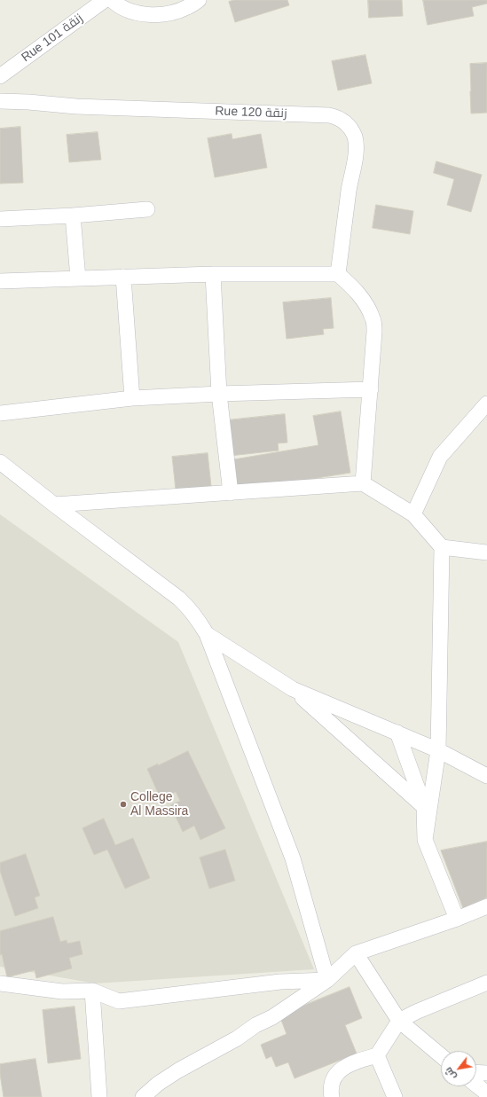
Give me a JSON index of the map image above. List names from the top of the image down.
{
  "streets": {
    "street": ["Rue 101 زنقة", "Rue 120 زنقة"]
  },
  "places": ["College Al Massira"],
  "north": "bottom left"
}
